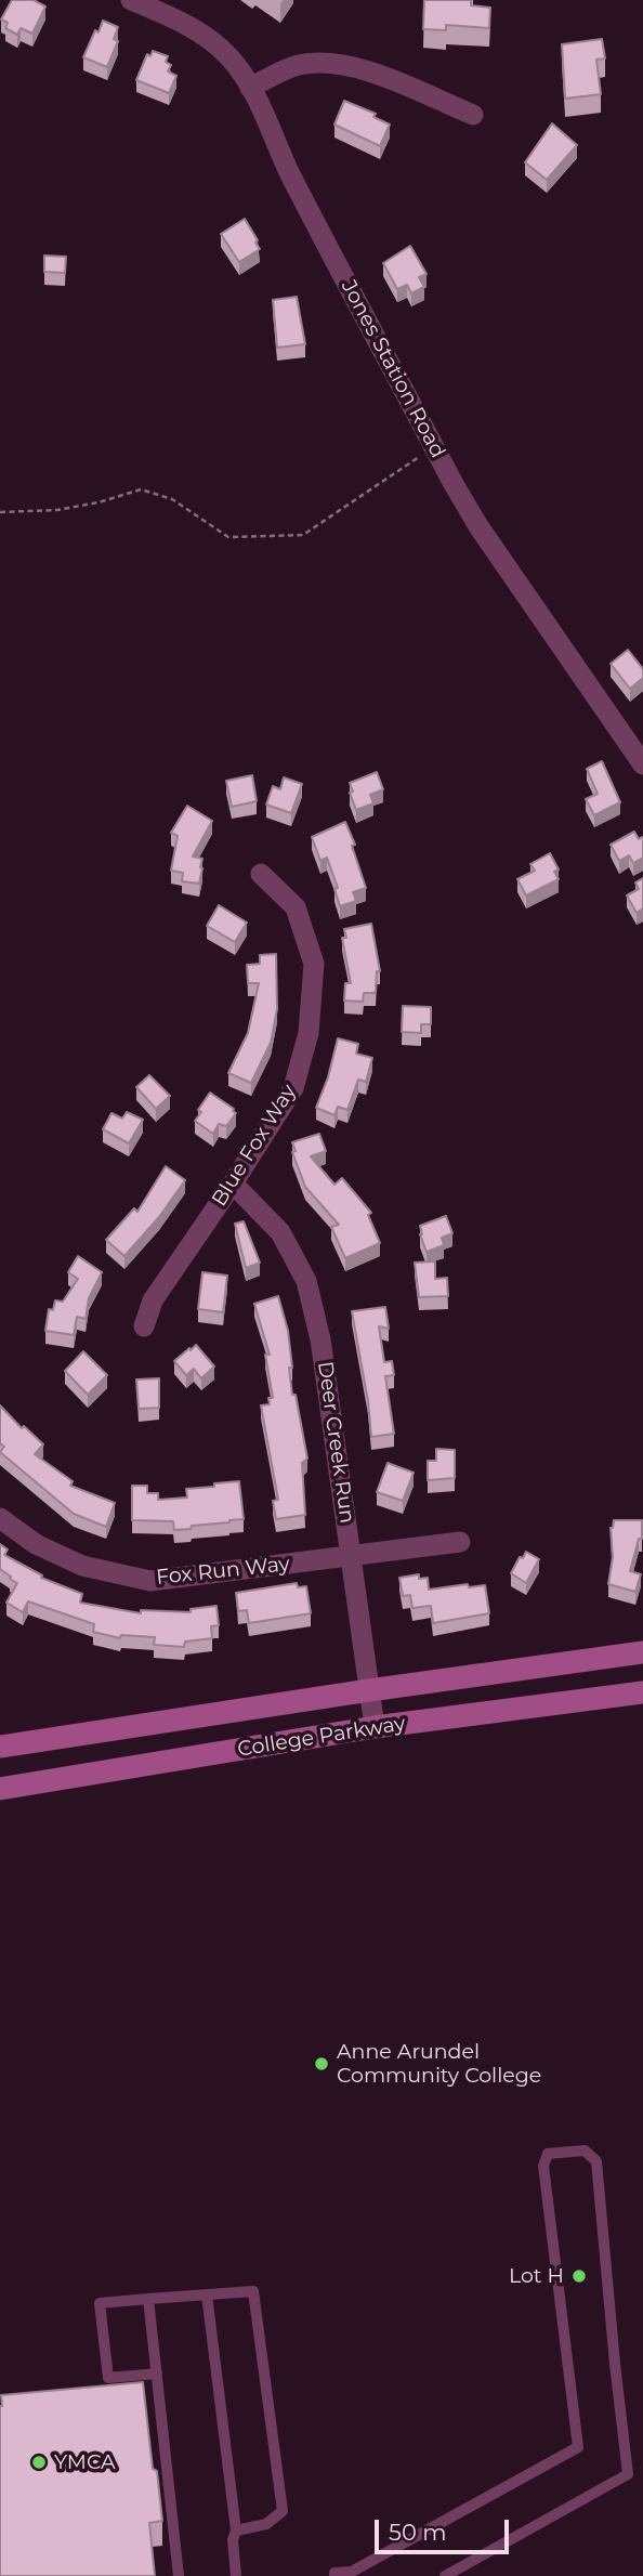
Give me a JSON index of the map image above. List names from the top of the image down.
{
  "streets": {
    "main road": ["College Parkway"],
    "street": [
      "Jones Station Road",
      "Blue Fox Way",
      "Deer Creek Run",
      "Fox Run Way"
    ]
  },
  "crossings": [
    ["Blue Fox Way", "Deer Creek Run"],
    ["Deer Creek Run", "Fox Run Way"],
    ["Deer Creek Run", "College Parkway"]
  ],
  "places": ["Anne Arundel Community College", "Lot H", "YMCA"],
  "scale_bar": "50 m"
}
